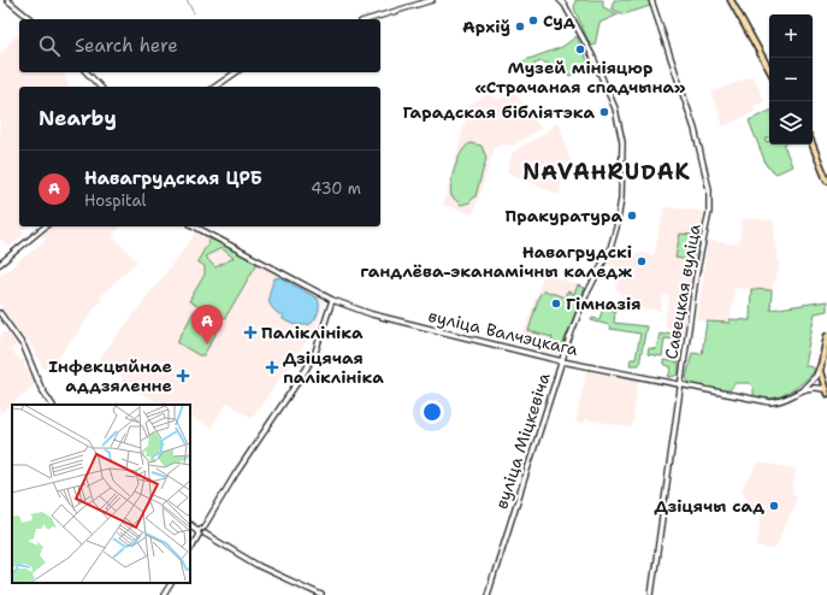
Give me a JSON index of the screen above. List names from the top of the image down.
{
  "streets": {
    "street": ["Савецкая вуліца", "вуліца Валчэцкага", "вуліца Міцкевіча"]
  },
  "crossings": [
    ["Савецкая вуліца", "вуліца Валчэцкага"],
    ["вуліца Валчэцкага", "вуліца Міцкевіча"]
  ],
  "districts": ["NAVAHRUDAK"],
  "places": {
    "other": [
      "Суд",
      "Архіў",
      "Музей мініяцюр «Страчаная спадчына»",
      "Гарадская бібліятэка",
      "Пракуратура",
      "Навагрудскі гандлёва-эканамічны каледж",
      "Гімназія",
      "Дзіцячы сад"
    ],
    "health": ["Паліклініка", "Дзіцячая паліклініка", "Інфекцыйнае аддзяленне"]
  },
  "page": {
    "map_buttons": ["+", "−"],
    "search": "Search here",
    "heading": "Nearby",
    "list": [
      {
        "mark": "A",
        "name": "Навагрудская ЦРБ",
        "note": "Hospital",
        "value": "430 m"
      }
    ],
    "pins": "A"
  }
}
